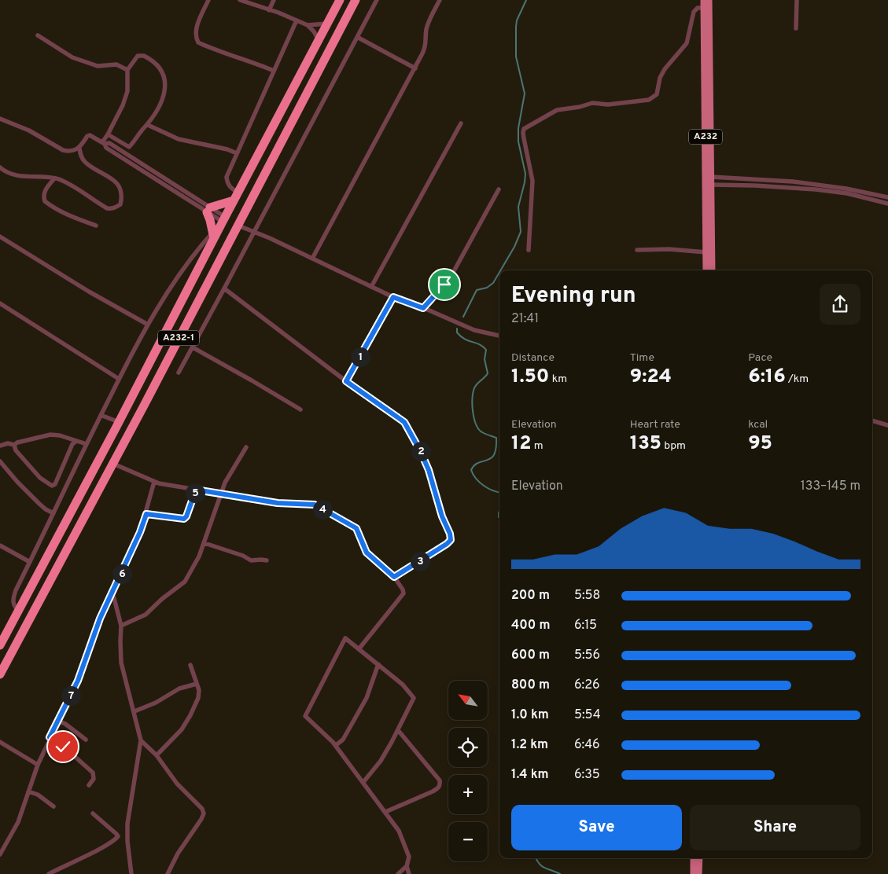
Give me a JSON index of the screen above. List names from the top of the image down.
{
  "streets": {
    "highway": ["A232-1"],
    "main road": ["A232"]
  },
  "north": "top left",
  "page": {
    "heading": ["Evening run", "21:41"],
    "stats": [
      ["Distance", "1.50 km"],
      ["Time", "9:24"],
      ["Pace", "6:16 /km"],
      ["Elevation", "12 m"],
      ["Heart rate", "135 bpm"],
      ["kcal", "95"]
    ],
    "pins": [
      "1",
      "2",
      "5",
      "4",
      "3",
      "6",
      "7"
    ],
    "chart": ["Elevation", "133–145 m"],
    "list": [
      {
        "name": "200 m",
        "note": "5:58"
      },
      {
        "name": "400 m",
        "note": "6:15"
      },
      {
        "name": "600 m",
        "note": "5:56"
      },
      {
        "name": "800 m",
        "note": "6:26"
      },
      {
        "name": "1.0 km",
        "note": "5:54"
      },
      {
        "name": "1.2 km",
        "note": "6:46"
      },
      {
        "name": "1.4 km",
        "note": "6:35"
      }
    ],
    "map_buttons": ["+", "−"],
    "buttons": ["Save", "Share"]
  }
}
